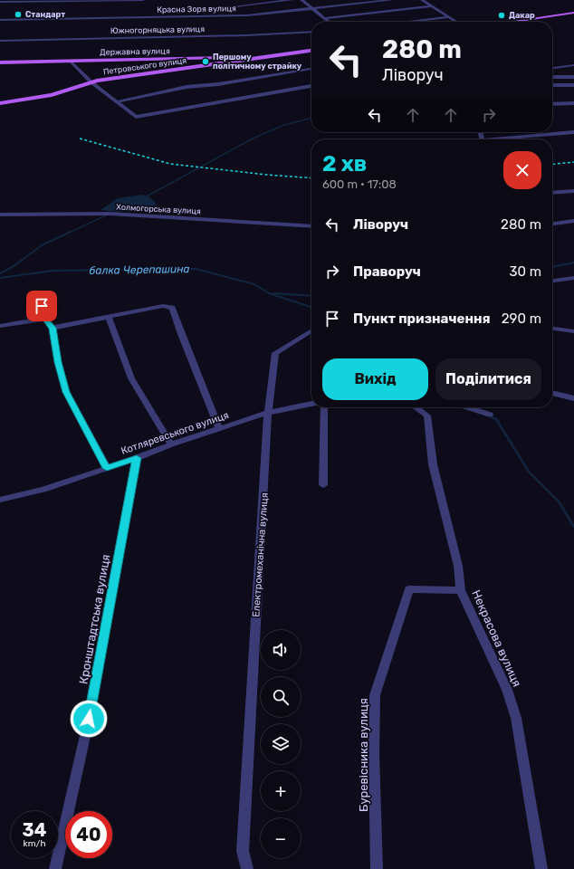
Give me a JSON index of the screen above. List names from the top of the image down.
{
  "streets": {
    "main road": ["Державна вулиця", "Петровського вулиця"],
    "street": [
      "Красна Зоря вулиця",
      "Южногорняцька вулиця",
      "Холмогорська вулиця",
      "Котляревського вулиця",
      "Електромеханічна вулиця",
      "Кронштадтська вулиця",
      "Некрасова вулиця",
      "Буревісника вулиця"
    ]
  },
  "crossings": [
    ["Державна вулиця", "Петровського вулиця"],
    ["Котляревського вулиця", "Електромеханічна вулиця"],
    ["Котляревського вулиця", "Кронштадтська вулиця"],
    ["Некрасова вулиця", "Буревісника вулиця"]
  ],
  "water": ["балка Черепашина"],
  "places": ["Стандарт", "Дакар", "Першому політичному страйку"],
  "page": {
    "turn": ["280 m", "Ліворуч"],
    "heading": ["2 хв", "600 m · 17:08"],
    "list": [
      {
        "name": "Ліворуч",
        "value": "280 m"
      },
      {
        "name": "Праворуч",
        "value": "30 m"
      },
      {
        "name": "Пункт призначення",
        "value": "290 m"
      }
    ],
    "buttons": ["Вихід", "Поділитися"],
    "map_buttons": ["+", "−"],
    "speed": "34 km/h",
    "limit": "40"
  }
}
